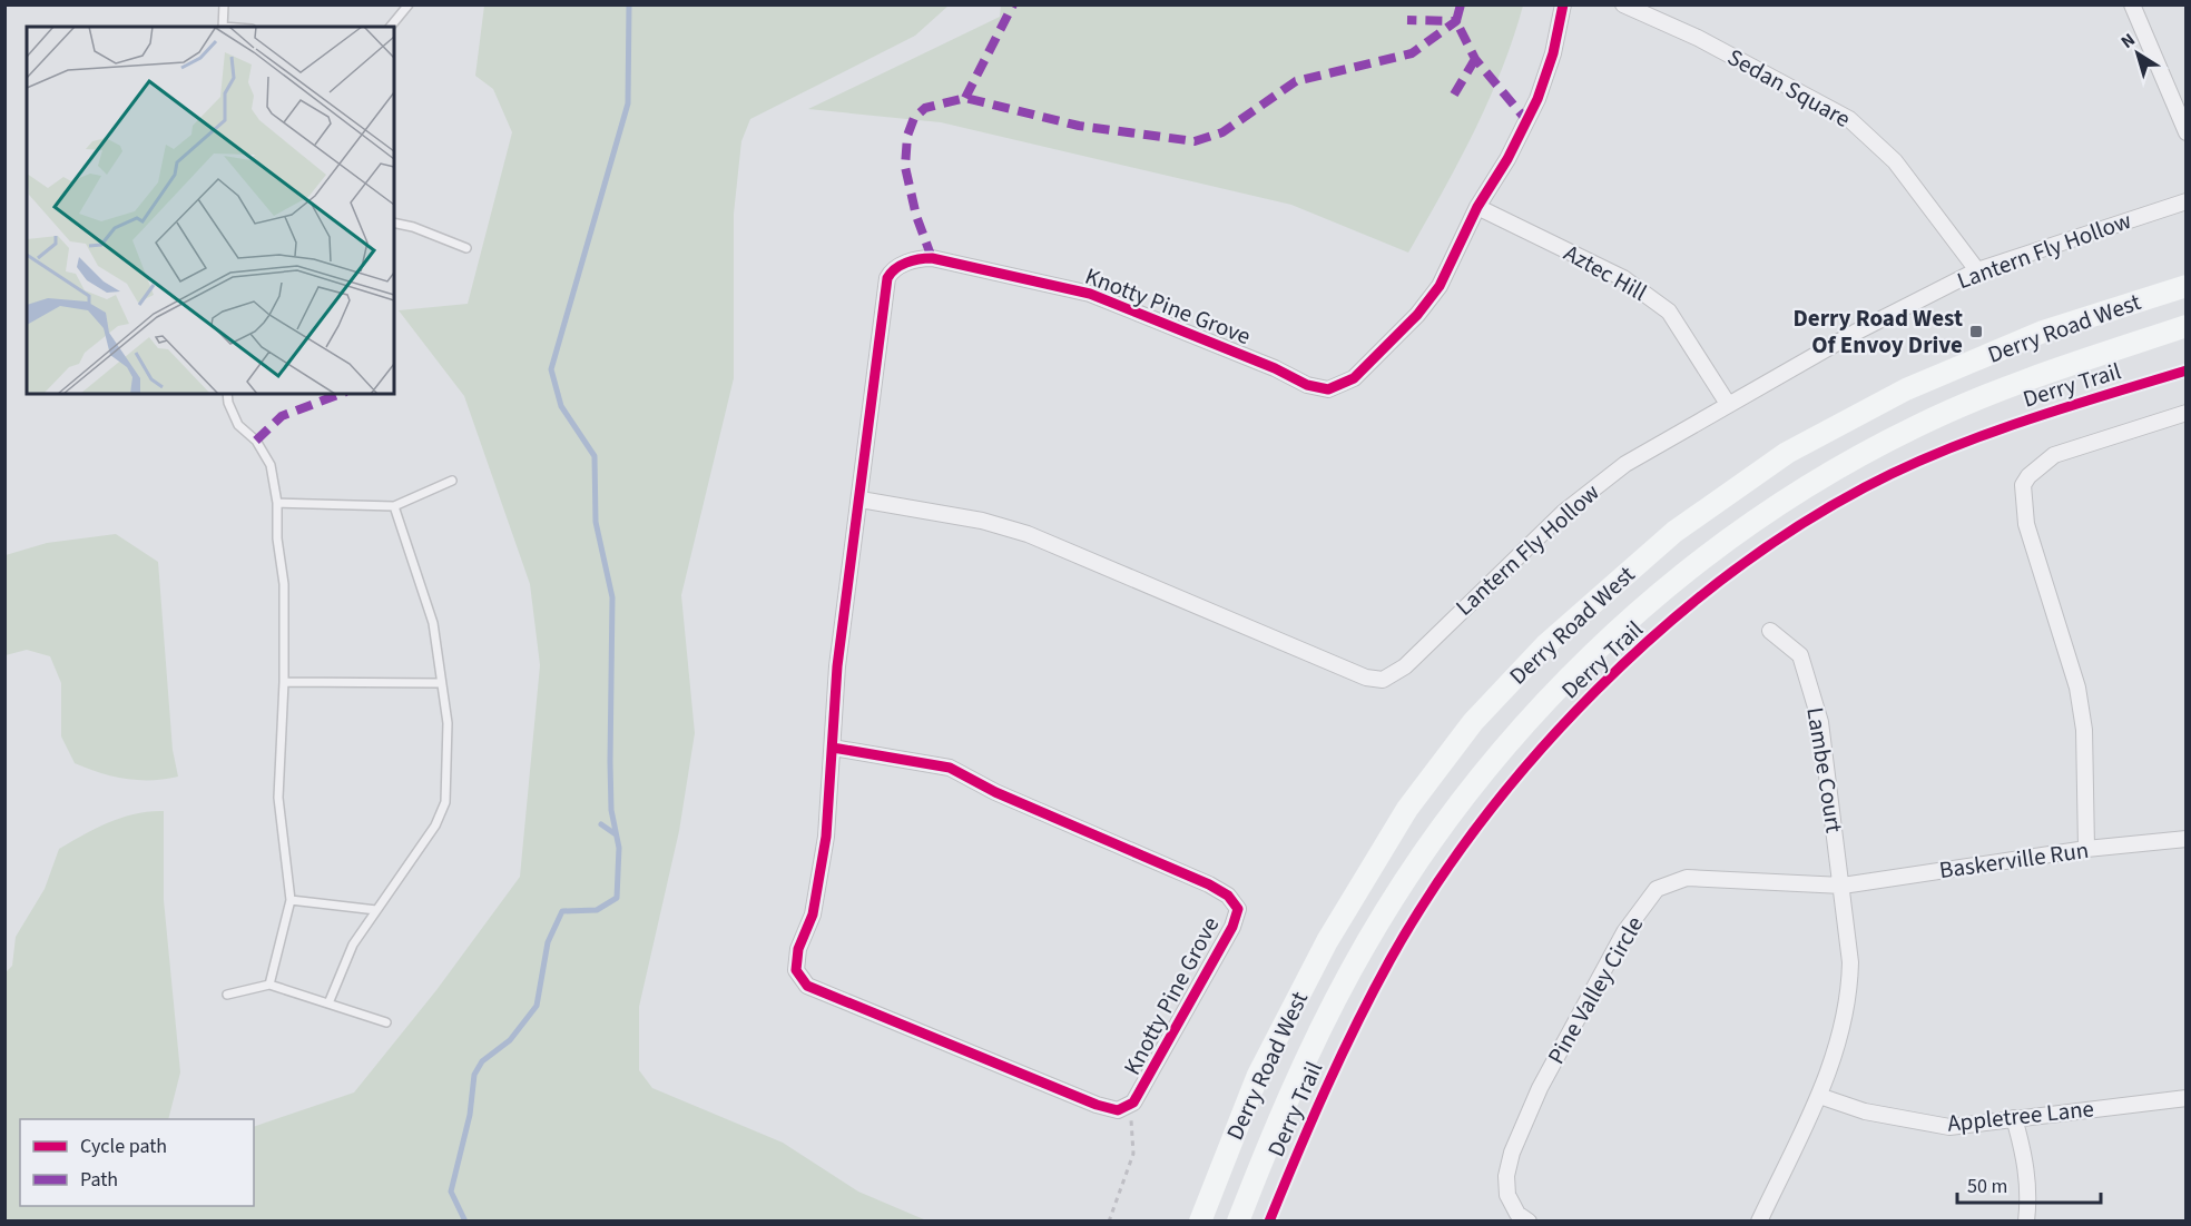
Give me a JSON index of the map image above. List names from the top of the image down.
{
  "streets": {
    "main road": ["Derry Road West"],
    "street": [
      "Sedan Square",
      "Lantern Fly Hollow",
      "Aztec Hill",
      "Knotty Pine Grove",
      "Lambe Court",
      "Baskerville Run",
      "Pine Valley Circle",
      "Appletree Lane"
    ],
    "cycle path": ["Derry Trail"]
  },
  "crossings": [
    ["Sedan Square", "Lantern Fly Hollow"],
    ["Lantern Fly Hollow", "Aztec Hill"],
    ["Lantern Fly Hollow", "Knotty Pine Grove"],
    ["Aztec Hill", "Knotty Pine Grove"],
    ["Lambe Court", "Baskerville Run"],
    ["Lambe Court", "Pine Valley Circle"],
    ["Baskerville Run", "Pine Valley Circle"]
  ],
  "places": {
    "transit": ["Derry Road West Of Envoy Drive"]
  },
  "legend": ["Cycle path", "Path"],
  "scale_bar": "50 m",
  "north": "top left"
}
